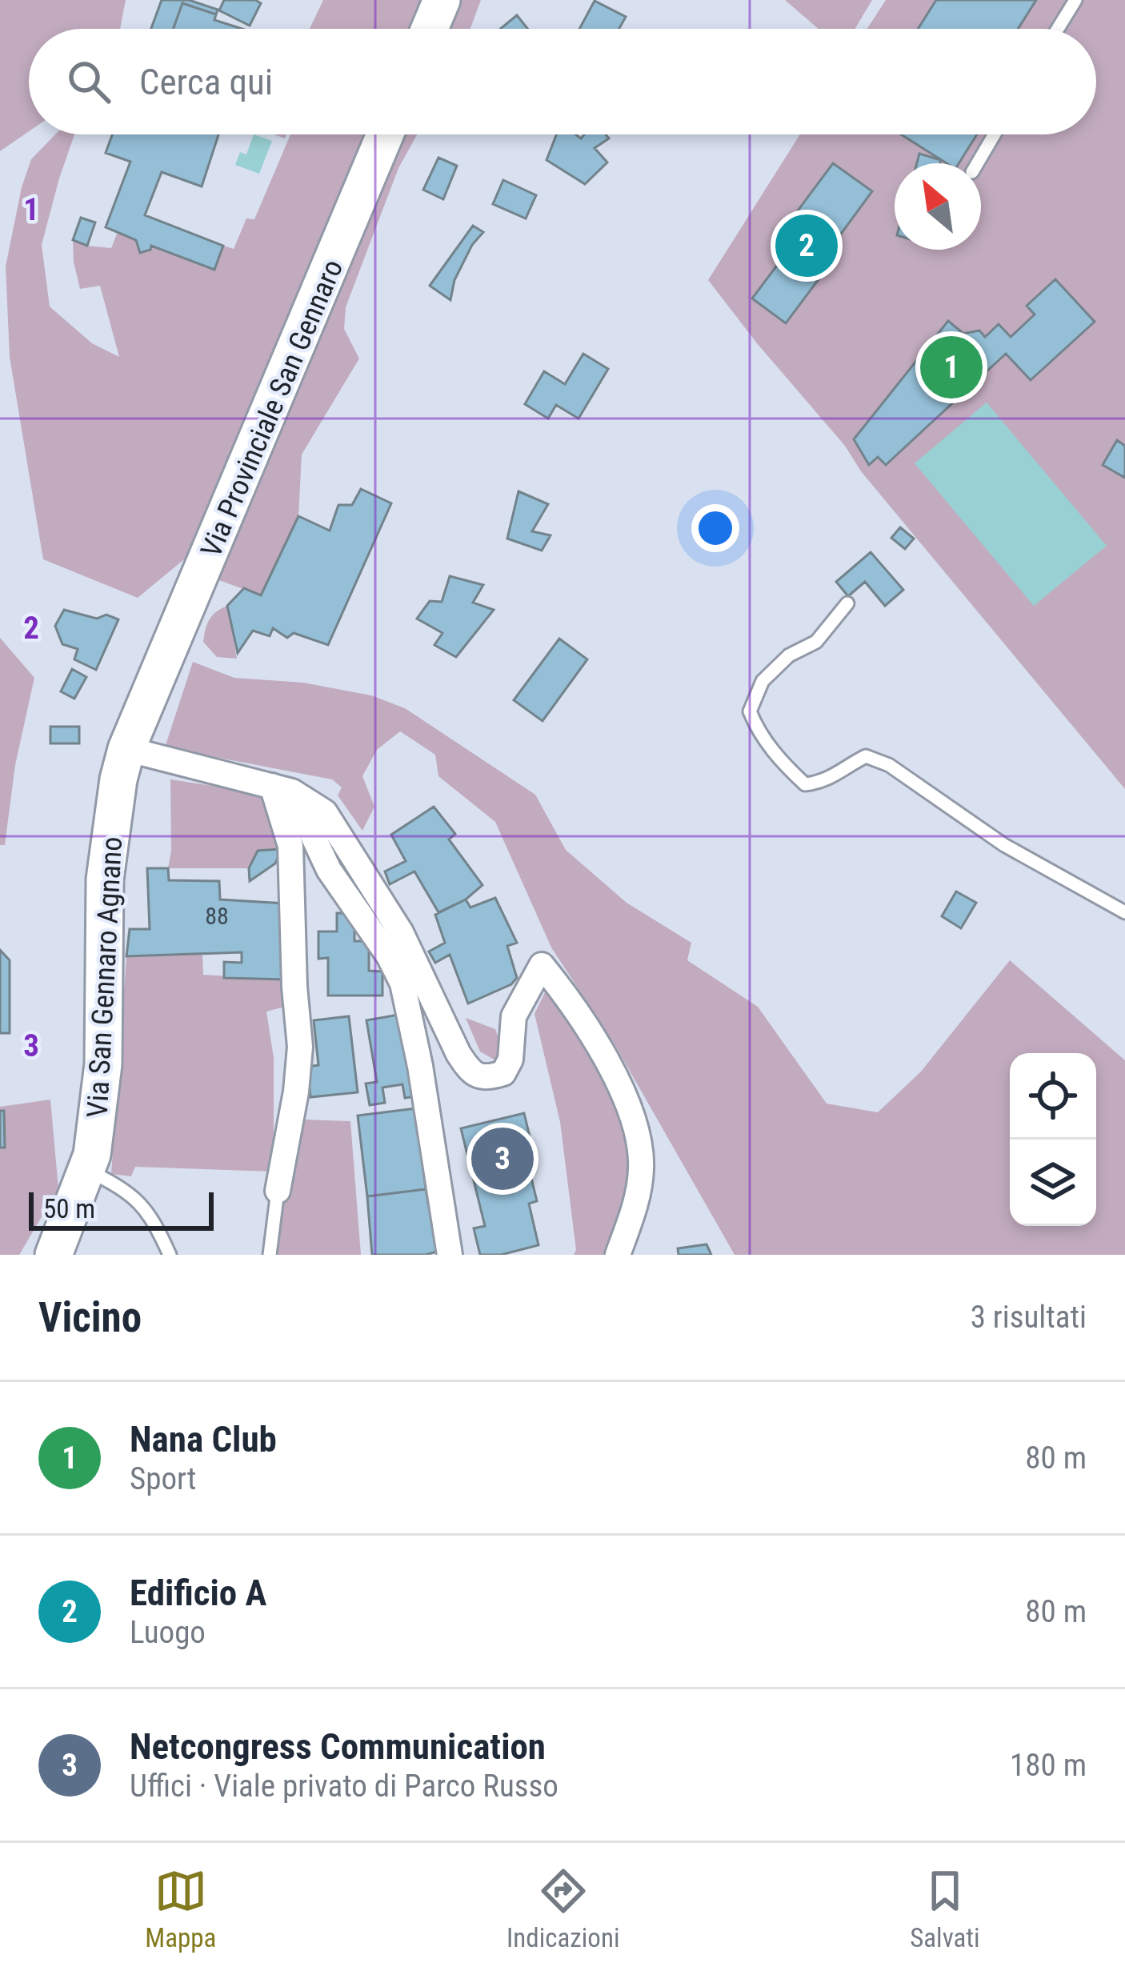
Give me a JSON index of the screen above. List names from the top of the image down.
{
  "streets": {
    "main road": ["Via Provinciale San Gennaro", "Via San Gennaro Agnano"]
  },
  "crossings": [
    ["Via Provinciale San Gennaro", "Via San Gennaro Agnano"]
  ],
  "house_numbers": ["88"],
  "scale_bar": "50 m",
  "north": "top left",
  "page": {
    "search": "Cerca qui",
    "pins": ["2", "1", "3"],
    "scale": "50 m",
    "heading": ["Vicino", "3 risultati"],
    "list": [
      {
        "mark": "1",
        "name": "Nana Club",
        "note": "Sport",
        "value": "80 m"
      },
      {
        "mark": "2",
        "name": "Edificio A",
        "note": "Luogo",
        "value": "80 m"
      },
      {
        "mark": "3",
        "name": "Netcongress Communication",
        "note": "Uffici · Viale privato di Parco Russo",
        "value": "180 m"
      }
    ],
    "nav": ["Mappa", "Indicazioni", "Salvati"]
  },
  "grid": {
    "rows": ["1", "2", "3"]
  }
}
